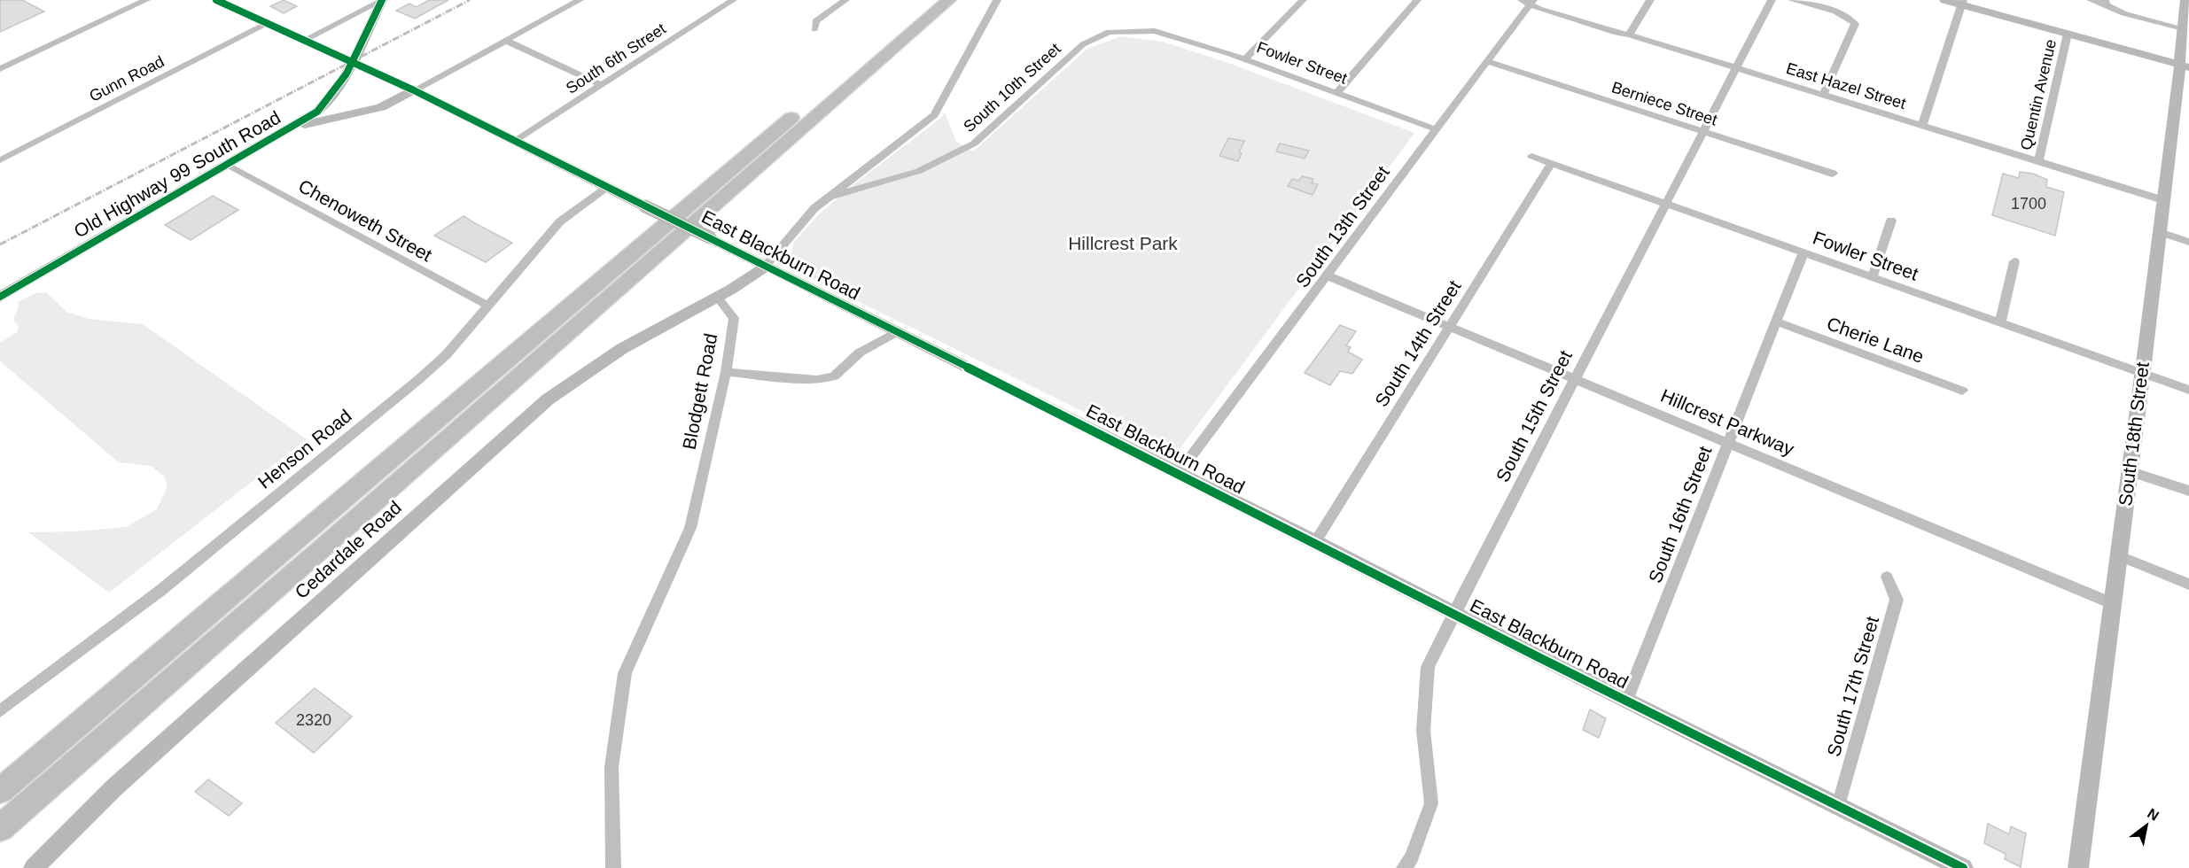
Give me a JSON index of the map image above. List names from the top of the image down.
{
  "streets": {
    "street": [
      "South 6th Street",
      "Fowler Street",
      "Gunn Road",
      "East Hazel Street",
      "South 10th Street",
      "Quentin Avenue",
      "Berniece Street",
      "Old Highway 99 South Road",
      "Chenoweth Street",
      "South 13th Street",
      "East Blackburn Road",
      "Cherie Lane",
      "South 14th Street",
      "Blodgett Road",
      "South 15th Street",
      "Hillcrest Parkway",
      "South 18th Street",
      "Henson Road",
      "South 16th Street",
      "Cedardale Road",
      "South 17th Street"
    ]
  },
  "crossings": [
    ["South 6th Street", "East Blackburn Road"],
    ["Fowler Street", "South 10th Street"],
    ["Fowler Street", "South 13th Street"],
    ["Fowler Street", "South 14th Street"],
    ["Fowler Street", "South 15th Street"],
    ["Fowler Street", "South 18th Street"],
    ["Fowler Street", "South 16th Street"],
    ["Gunn Road", "East Blackburn Road"],
    ["East Hazel Street", "Quentin Avenue"],
    ["East Hazel Street", "South 13th Street"],
    ["East Hazel Street", "South 15th Street"],
    ["East Hazel Street", "South 18th Street"],
    ["Berniece Street", "South 13th Street"],
    ["Berniece Street", "South 15th Street"],
    ["Old Highway 99 South Road", "Chenoweth Street"],
    ["Old Highway 99 South Road", "East Blackburn Road"],
    ["Chenoweth Street", "Henson Road"],
    ["South 13th Street", "East Blackburn Road"],
    ["South 13th Street", "Hillcrest Parkway"],
    ["East Blackburn Road", "South 14th Street"],
    ["East Blackburn Road", "South 15th Street"],
    ["East Blackburn Road", "Henson Road"],
    ["East Blackburn Road", "South 16th Street"],
    ["East Blackburn Road", "South 17th Street"],
    ["Cherie Lane", "South 16th Street"],
    ["South 14th Street", "Hillcrest Parkway"],
    ["Blodgett Road", "Cedardale Road"],
    ["South 15th Street", "Hillcrest Parkway"],
    ["Hillcrest Parkway", "South 18th Street"],
    ["Hillcrest Parkway", "South 16th Street"]
  ],
  "parks": ["Hillcrest Park"],
  "house_numbers": ["1700", "2320"],
  "north": "top right"
}
